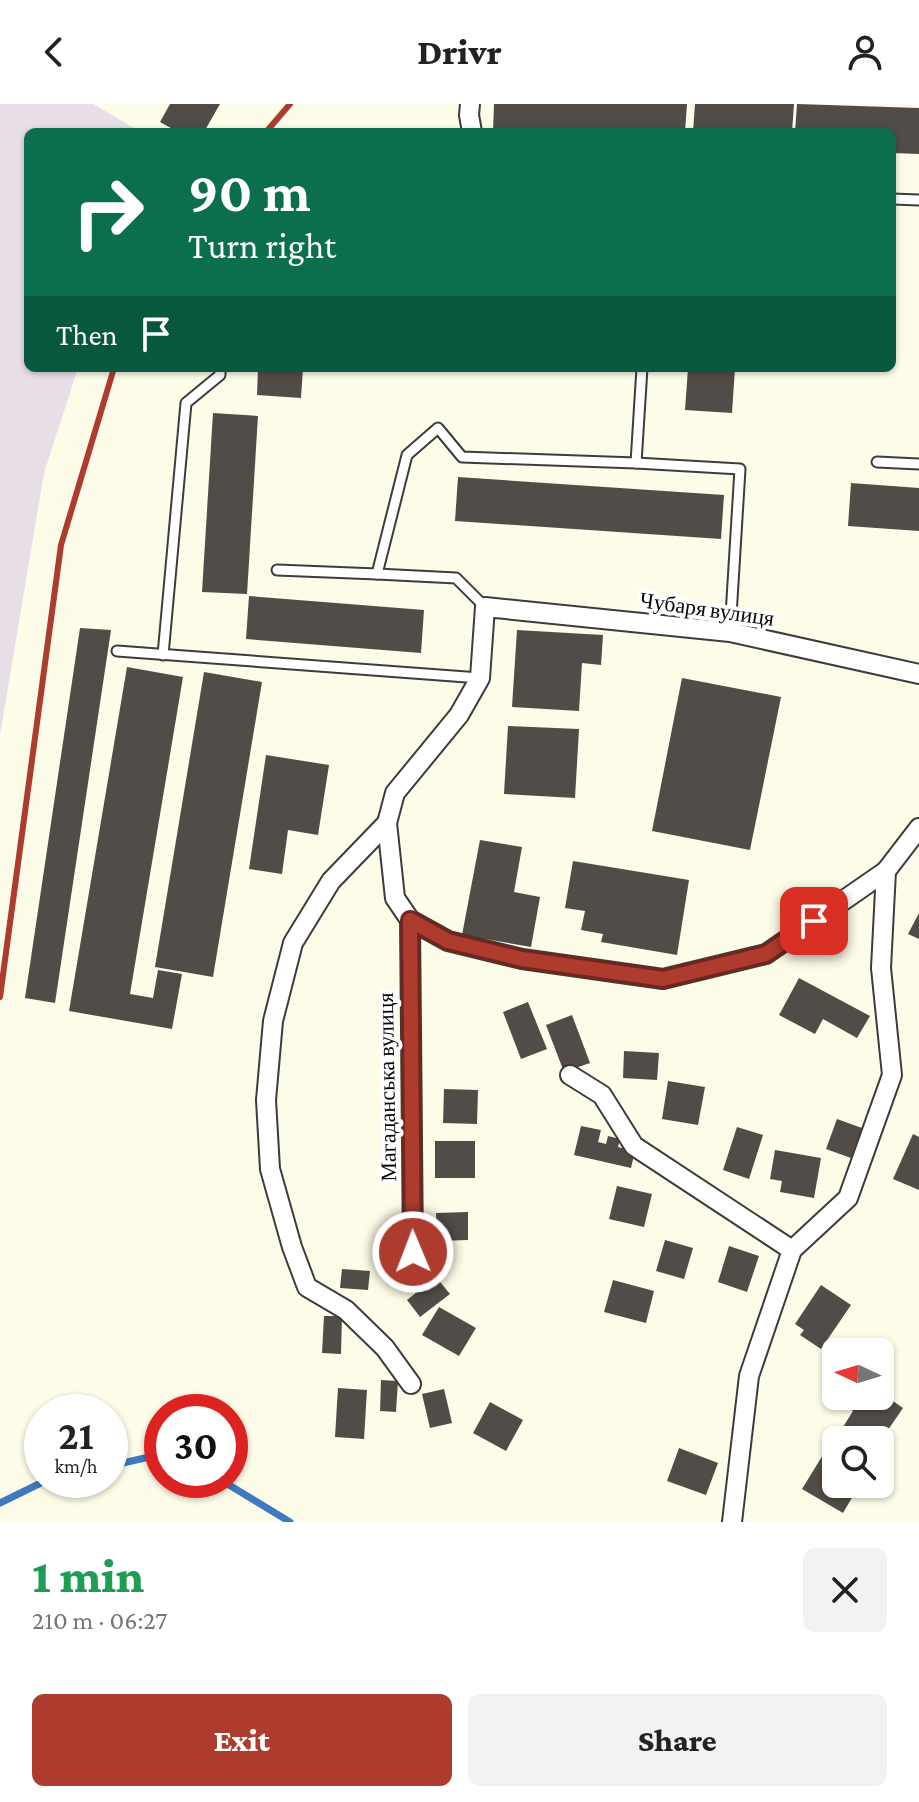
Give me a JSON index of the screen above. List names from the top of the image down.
{
  "streets": {
    "street": ["Чубаря вулиця", "Магаданська вулиця"]
  },
  "north": "left",
  "page": {
    "header": "Drivr",
    "turn": ["90 m", "Turn right"],
    "then": "Then",
    "speed": "21 km/h",
    "limit": "30",
    "heading": ["1 min", "210 m · 06:27"],
    "buttons": ["Exit", "Share"]
  }
}
